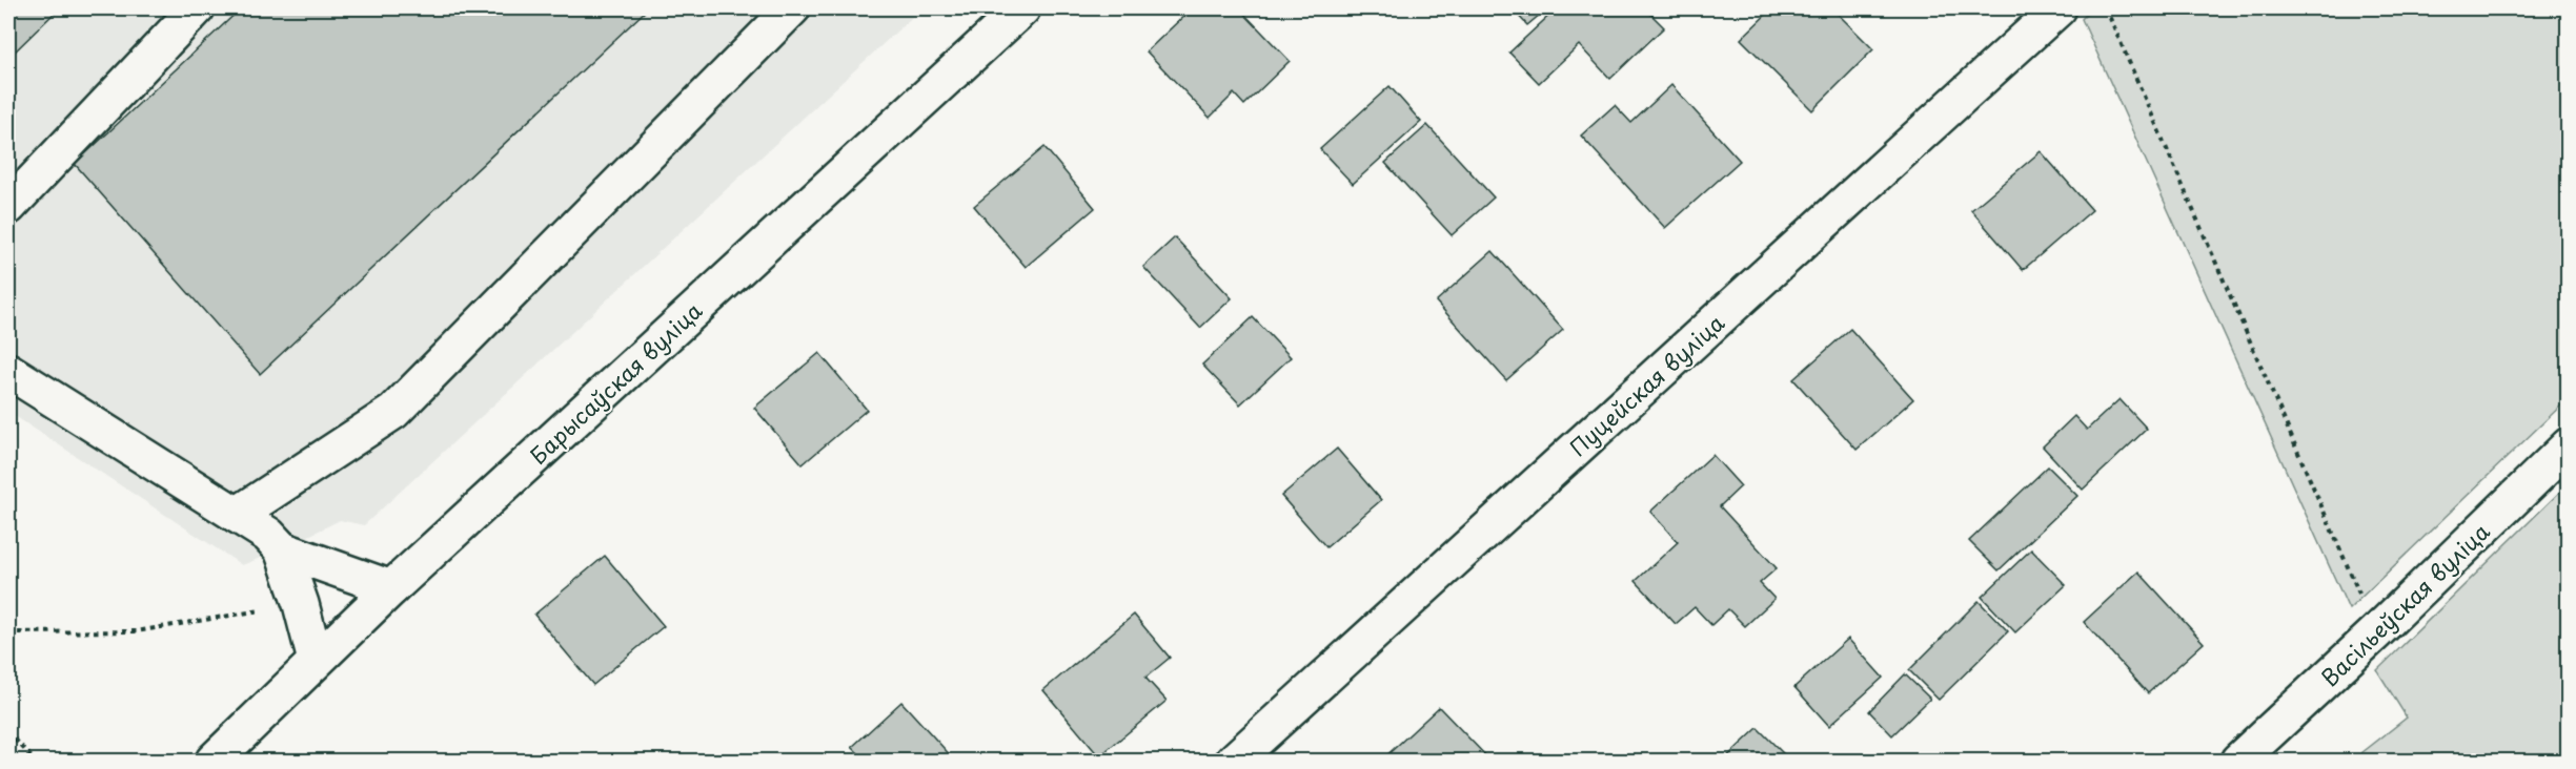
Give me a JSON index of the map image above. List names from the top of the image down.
{
  "streets": {
    "street": ["Барысаўская вуліца", "Пуцейская вуліца", "Васільеўская вуліца"]
  }
}
